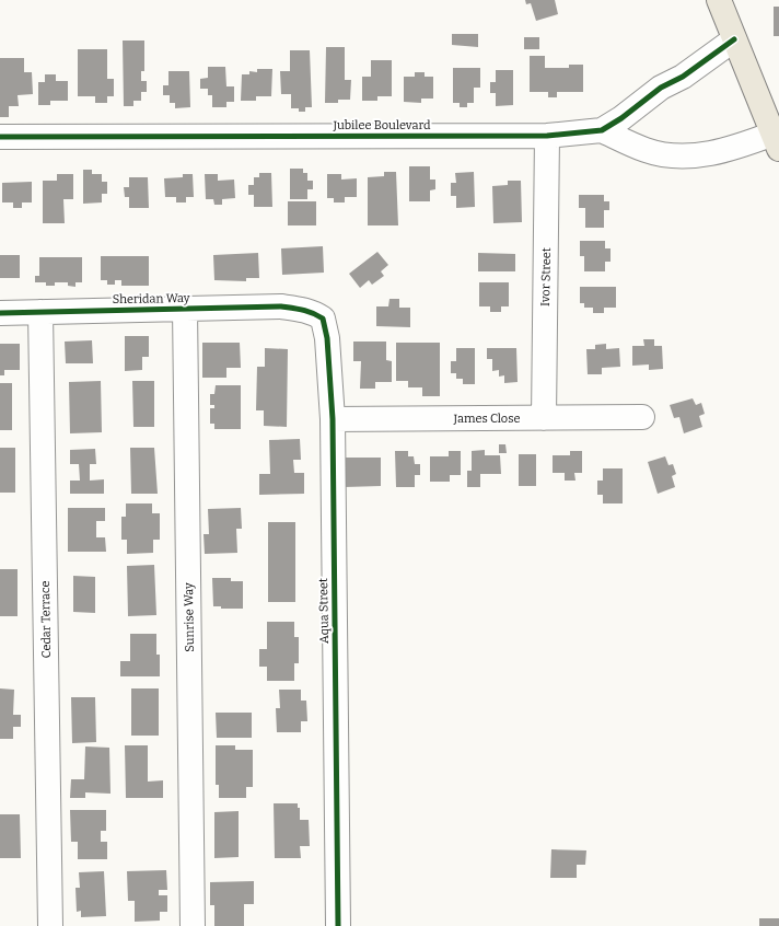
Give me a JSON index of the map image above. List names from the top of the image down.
{
  "streets": {
    "street": [
      "Jubilee Boulevard",
      "Ivor Street",
      "Sheridan Way",
      "James Close",
      "Aqua Street",
      "Sunrise Way",
      "Cedar Terrace"
    ]
  },
  "crossings": [
    ["Jubilee Boulevard", "Ivor Street"],
    ["Ivor Street", "James Close"],
    ["Sheridan Way", "Aqua Street"],
    ["Sheridan Way", "Sunrise Way"],
    ["Sheridan Way", "Cedar Terrace"],
    ["James Close", "Aqua Street"]
  ]
}
